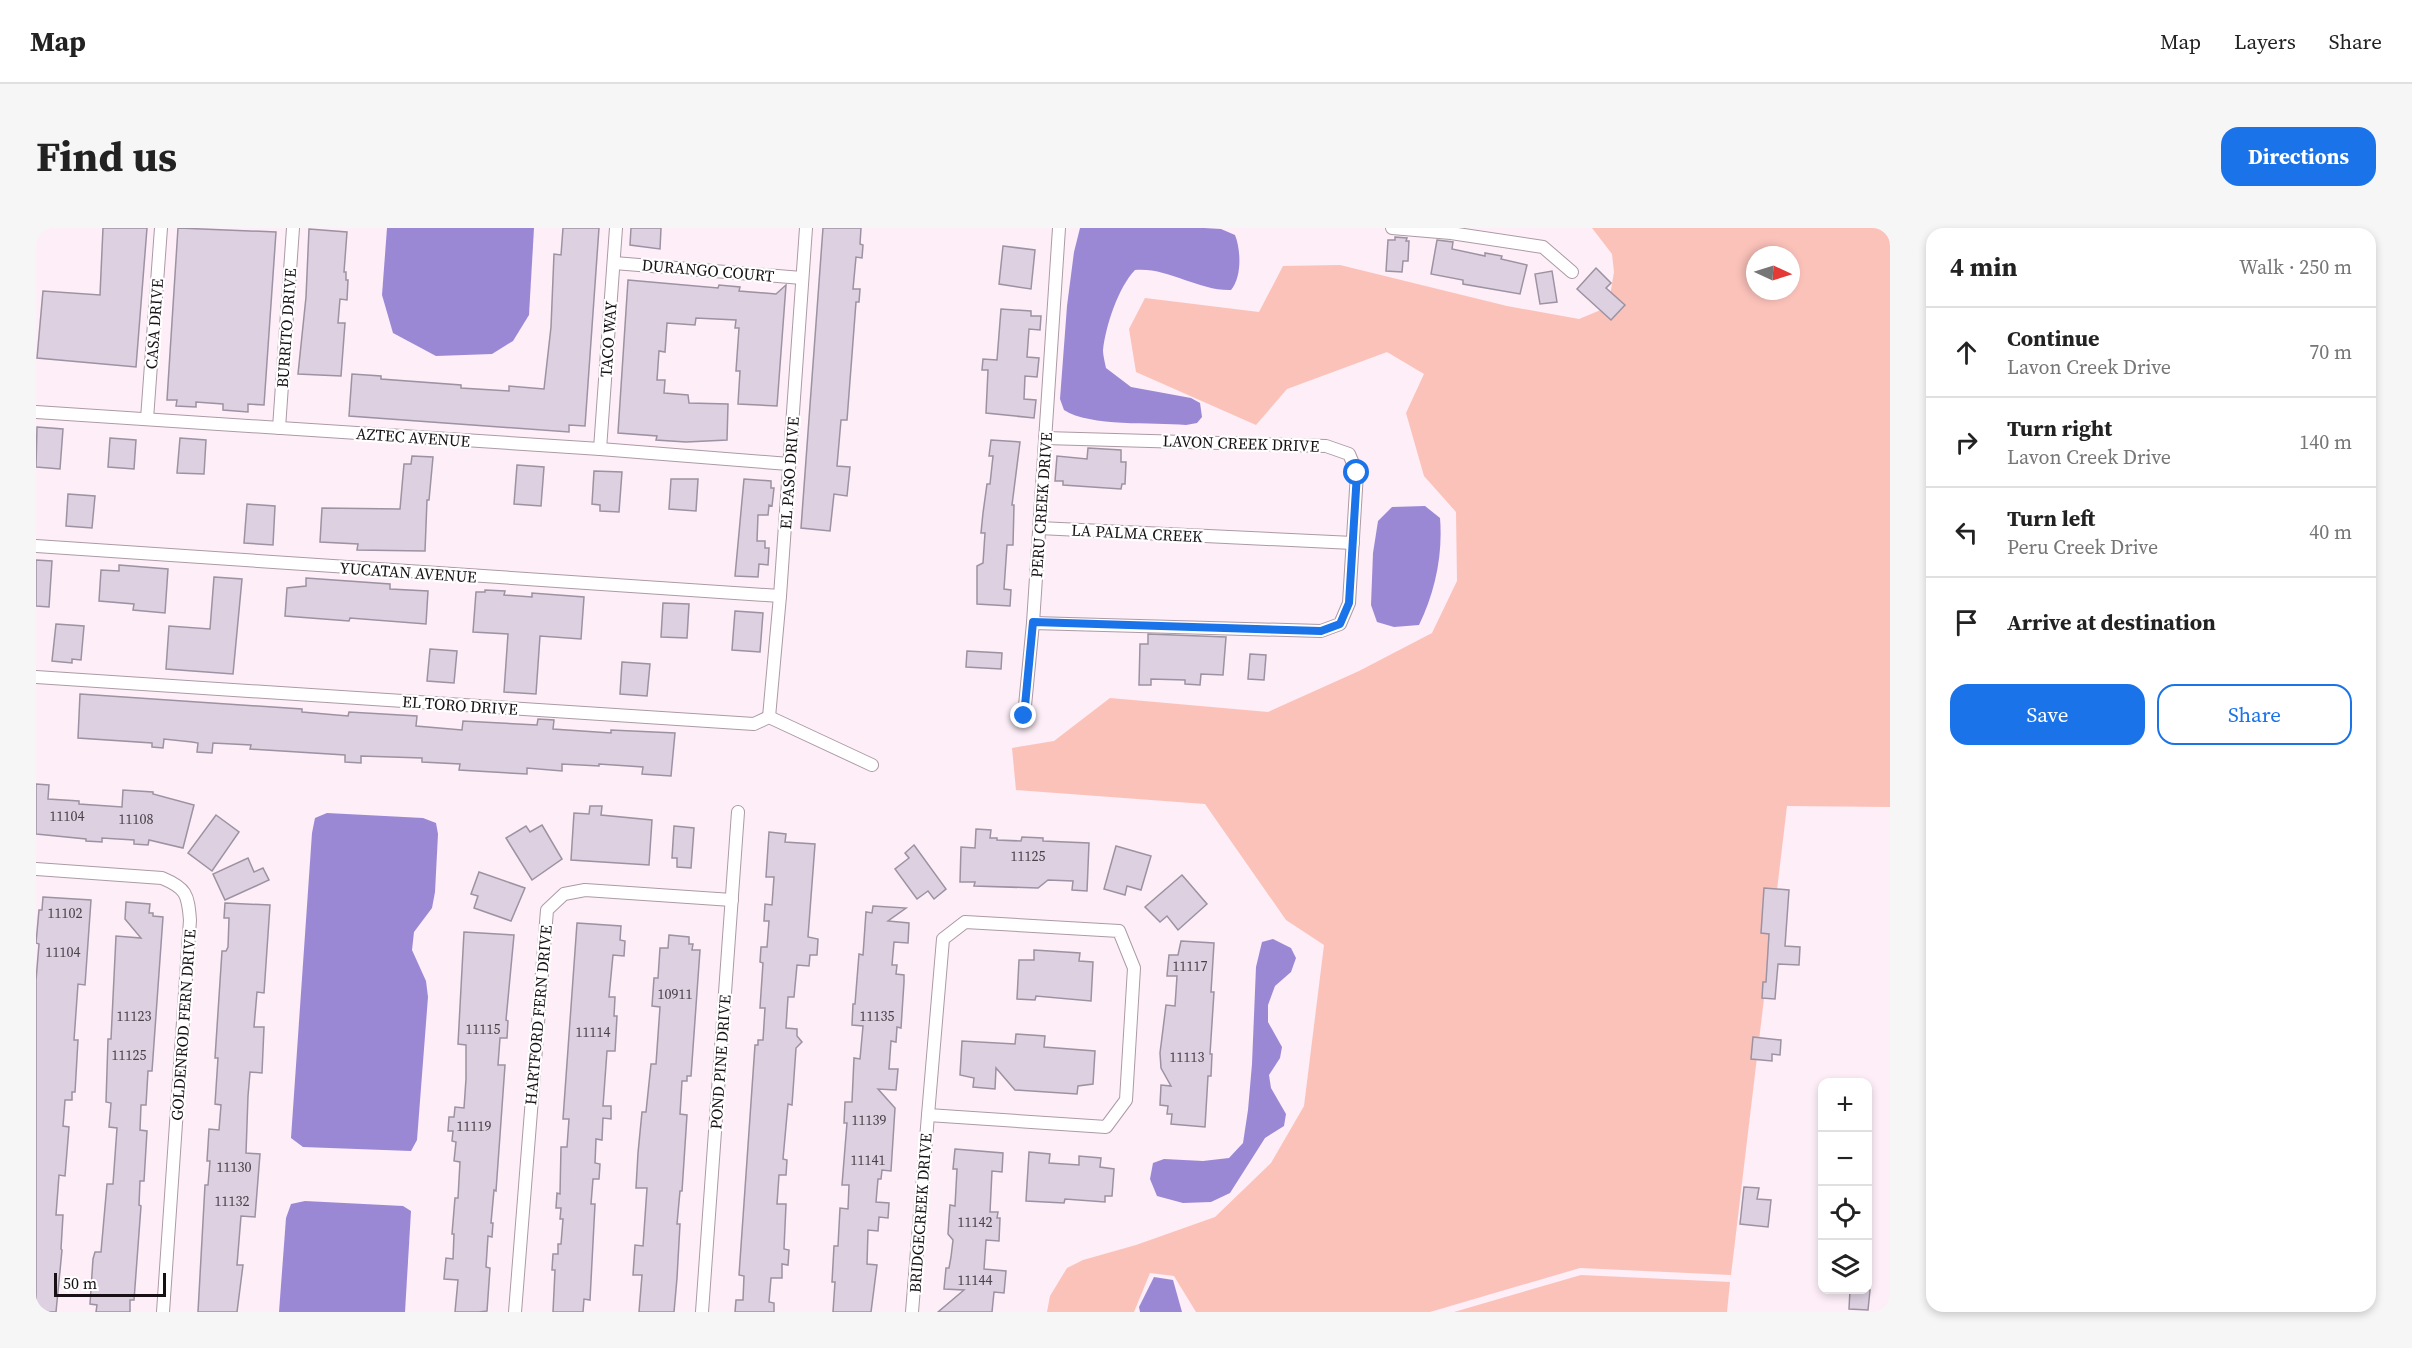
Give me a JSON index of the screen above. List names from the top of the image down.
{
  "streets": {
    "street": [
      "DURANGO COURT",
      "CASA DRIVE",
      "BURRITO DRIVE",
      "TACO WAY",
      "AZTEC AVENUE",
      "LAVON CREEK DRIVE",
      "EL PASO DRIVE",
      "PERU CREEK DRIVE",
      "LA PALMA CREEK",
      "YUCATAN AVENUE",
      "EL TORO DRIVE",
      "HARTFORD FERN DRIVE",
      "GOLDENROD FERN DRIVE",
      "POND PINE DRIVE",
      "BRIDGECREEK DRIVE"
    ]
  },
  "crossings": [
    ["DURANGO COURT", "TACO WAY"],
    ["DURANGO COURT", "EL PASO DRIVE"],
    ["CASA DRIVE", "AZTEC AVENUE"],
    ["BURRITO DRIVE", "AZTEC AVENUE"],
    ["TACO WAY", "AZTEC AVENUE"],
    ["AZTEC AVENUE", "EL PASO DRIVE"],
    ["LAVON CREEK DRIVE", "PERU CREEK DRIVE"],
    ["LAVON CREEK DRIVE", "LA PALMA CREEK"],
    ["EL PASO DRIVE", "YUCATAN AVENUE"],
    ["EL PASO DRIVE", "EL TORO DRIVE"],
    ["PERU CREEK DRIVE", "LA PALMA CREEK"],
    ["HARTFORD FERN DRIVE", "POND PINE DRIVE"]
  ],
  "house_numbers": [
    "11104",
    "11108",
    "11125",
    "11102",
    "11104",
    "11117",
    "10911",
    "11123",
    "11135",
    "11115",
    "11114",
    "11125",
    "11113",
    "11139",
    "11119",
    "11141",
    "11130",
    "11132",
    "11142",
    "11144"
  ],
  "scale_bar": "50 m",
  "north": "right",
  "page": {
    "header": "Map",
    "nav": ["Map", "Layers", "Share"],
    "title": "Find us",
    "buttons": [
      "Directions",
      ["Save", "Share"]
    ],
    "heading": ["4 min", "Walk · 250 m"],
    "list": [
      ["Continue", "Lavon Creek Drive", "70 m"],
      ["Turn right", "Lavon Creek Drive", "140 m"],
      ["Turn left", "Peru Creek Drive", "40 m"],
      "Arrive at destination"
    ],
    "map_buttons": ["+", "−"],
    "scale": "50 m"
  }
}
